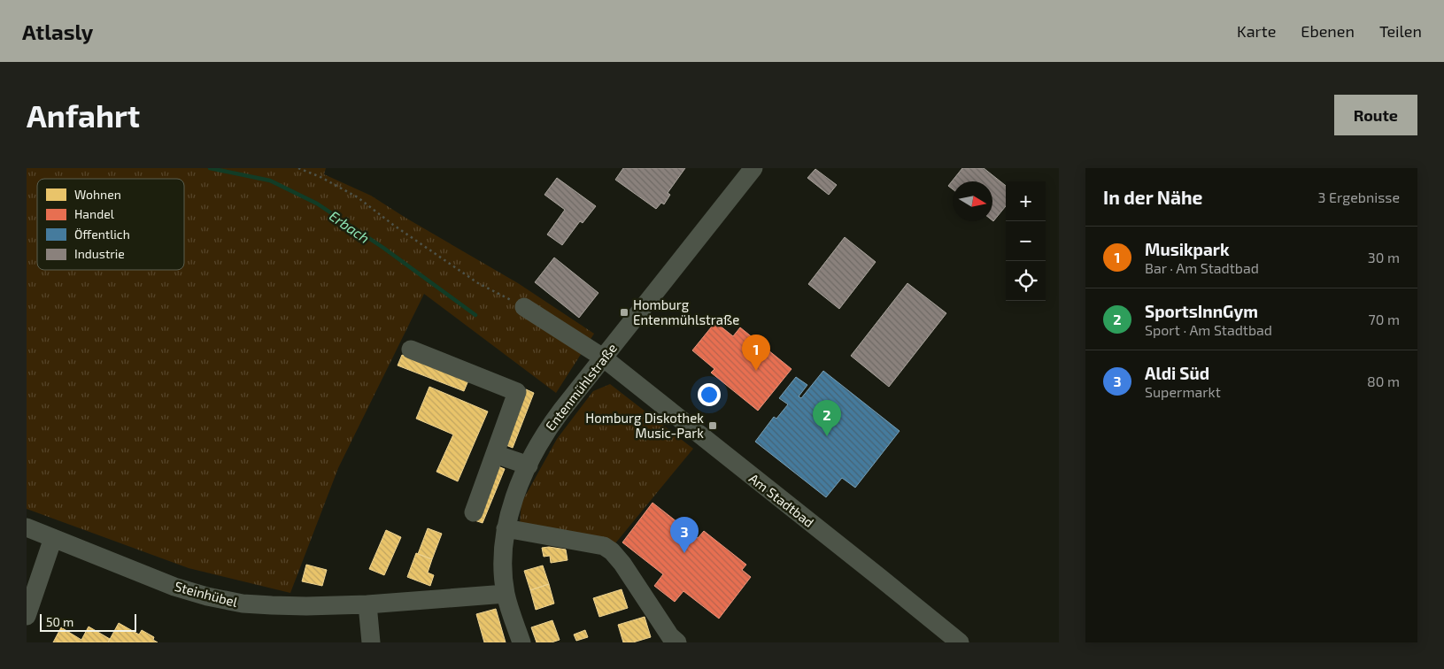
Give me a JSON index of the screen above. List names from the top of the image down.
{
  "streets": {
    "street": ["Entenmühlstraße", "Am Stadtbad", "Steinhübel"]
  },
  "crossings": [
    ["Entenmühlstraße", "Am Stadtbad"],
    ["Entenmühlstraße", "Steinhübel"]
  ],
  "water": ["Erbach"],
  "places": {
    "transit": ["Homburg Entenmühlstraße", "Homburg Diskothek Music-Park"]
  },
  "legend": [
    "Wohnen",
    "Handel",
    "Öffentlich",
    "Industrie"
  ],
  "scale_bar": "50 m",
  "north": "right",
  "page": {
    "header": "Atlasly",
    "nav": ["Karte", "Ebenen", "Teilen"],
    "buttons": "Route",
    "title": "Anfahrt",
    "heading": ["In der Nähe", "3 Ergebnisse"],
    "map_buttons": ["+", "−"],
    "list": [
      {
        "mark": "1",
        "name": "Musikpark",
        "note": "Bar · Am Stadtbad",
        "value": "30 m"
      },
      {
        "mark": "2",
        "name": "SportsInnGym",
        "note": "Sport · Am Stadtbad",
        "value": "70 m"
      },
      {
        "mark": "3",
        "name": "Aldi Süd",
        "note": "Supermarkt",
        "value": "80 m"
      }
    ],
    "pins": ["1", "2", "3"],
    "scale": "50 m"
  }
}
